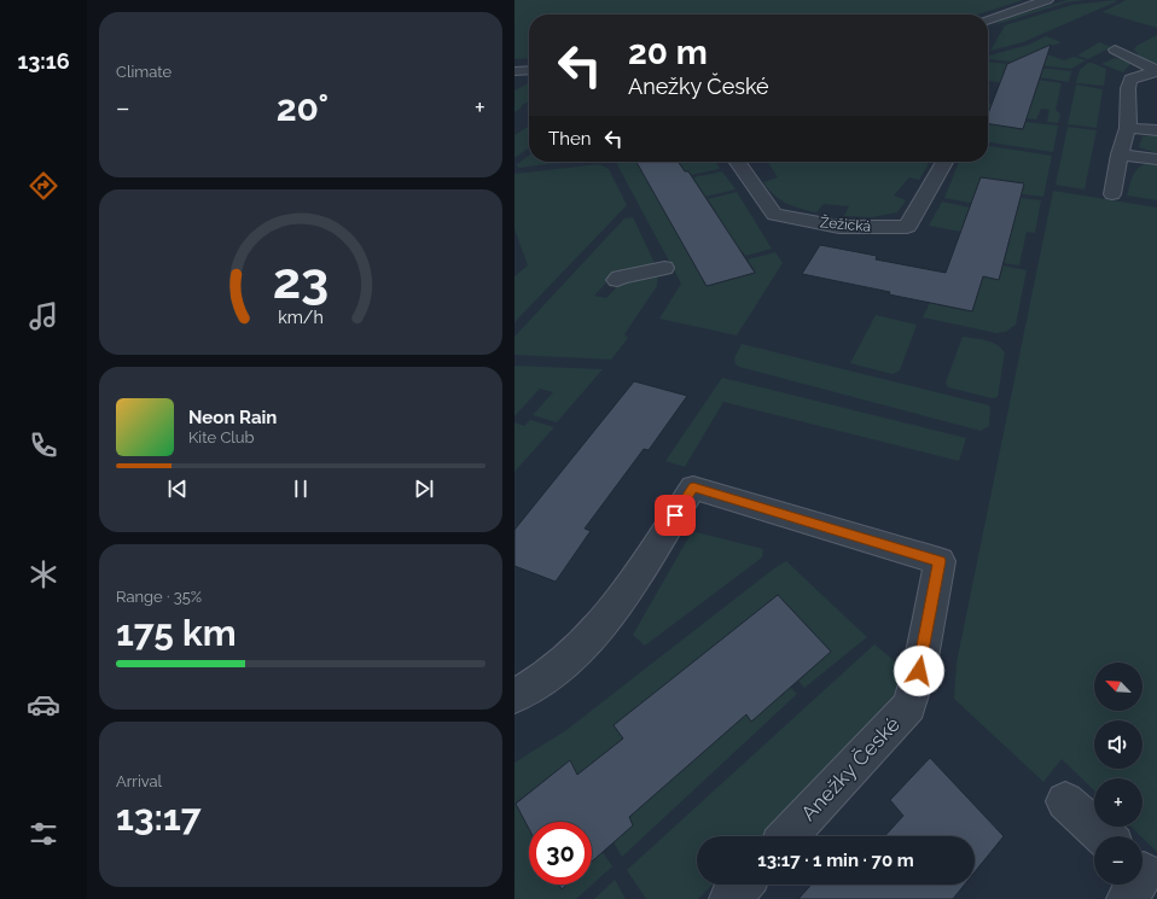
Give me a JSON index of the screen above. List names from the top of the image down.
{
  "streets": {
    "street": ["Žežická", "Anežky České"]
  },
  "north": "top left",
  "page": {
    "tabs": "13:16",
    "tile": [
      "Climate",
      ["Range · 35%", "175 km"],
      ["Arrival", "13:17"]
    ],
    "turn": ["20 m", "Anežky České"],
    "heat": ["−", "20°", "+"],
    "then": "Then",
    "song": ["Neon Rain", "Kite Club"],
    "map_buttons": ["+", "−"],
    "limit": "30",
    "trip": "13:17 · 1 min · 70 m",
    "gauge": ["23", "km/h"]
  }
}
